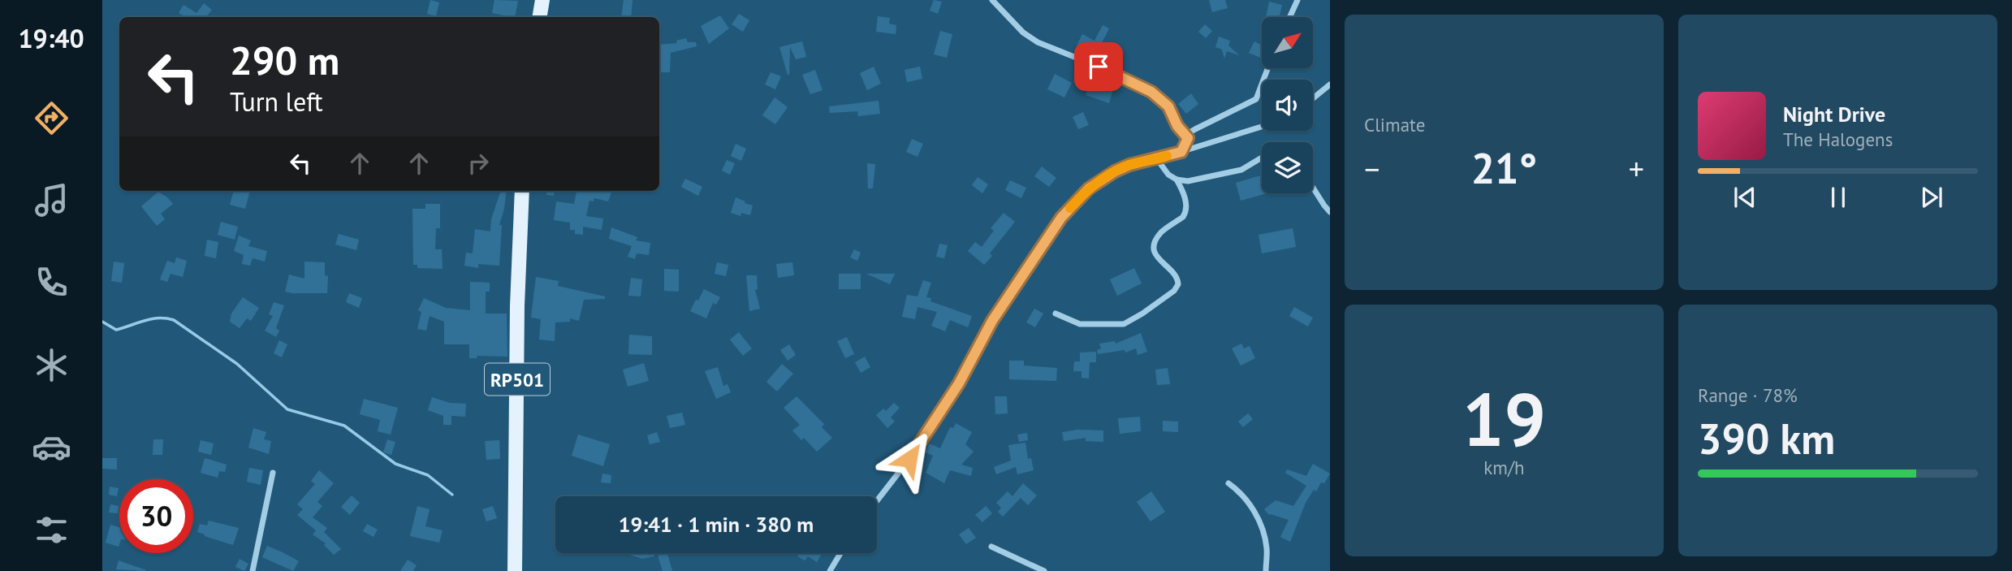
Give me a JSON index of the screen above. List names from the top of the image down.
{
  "streets": {
    "main road": ["RP501"]
  },
  "north": "top right",
  "page": {
    "tabs": "19:40",
    "tile": [
      "Climate",
      ["19", "km/h"],
      ["Range · 78%", "390 km"]
    ],
    "turn": ["290 m", "Turn left"],
    "song": ["Night Drive", "The Halogens"],
    "heat": ["−", "21°", "+"],
    "limit": "30",
    "trip": "19:41 · 1 min · 380 m"
  }
}
